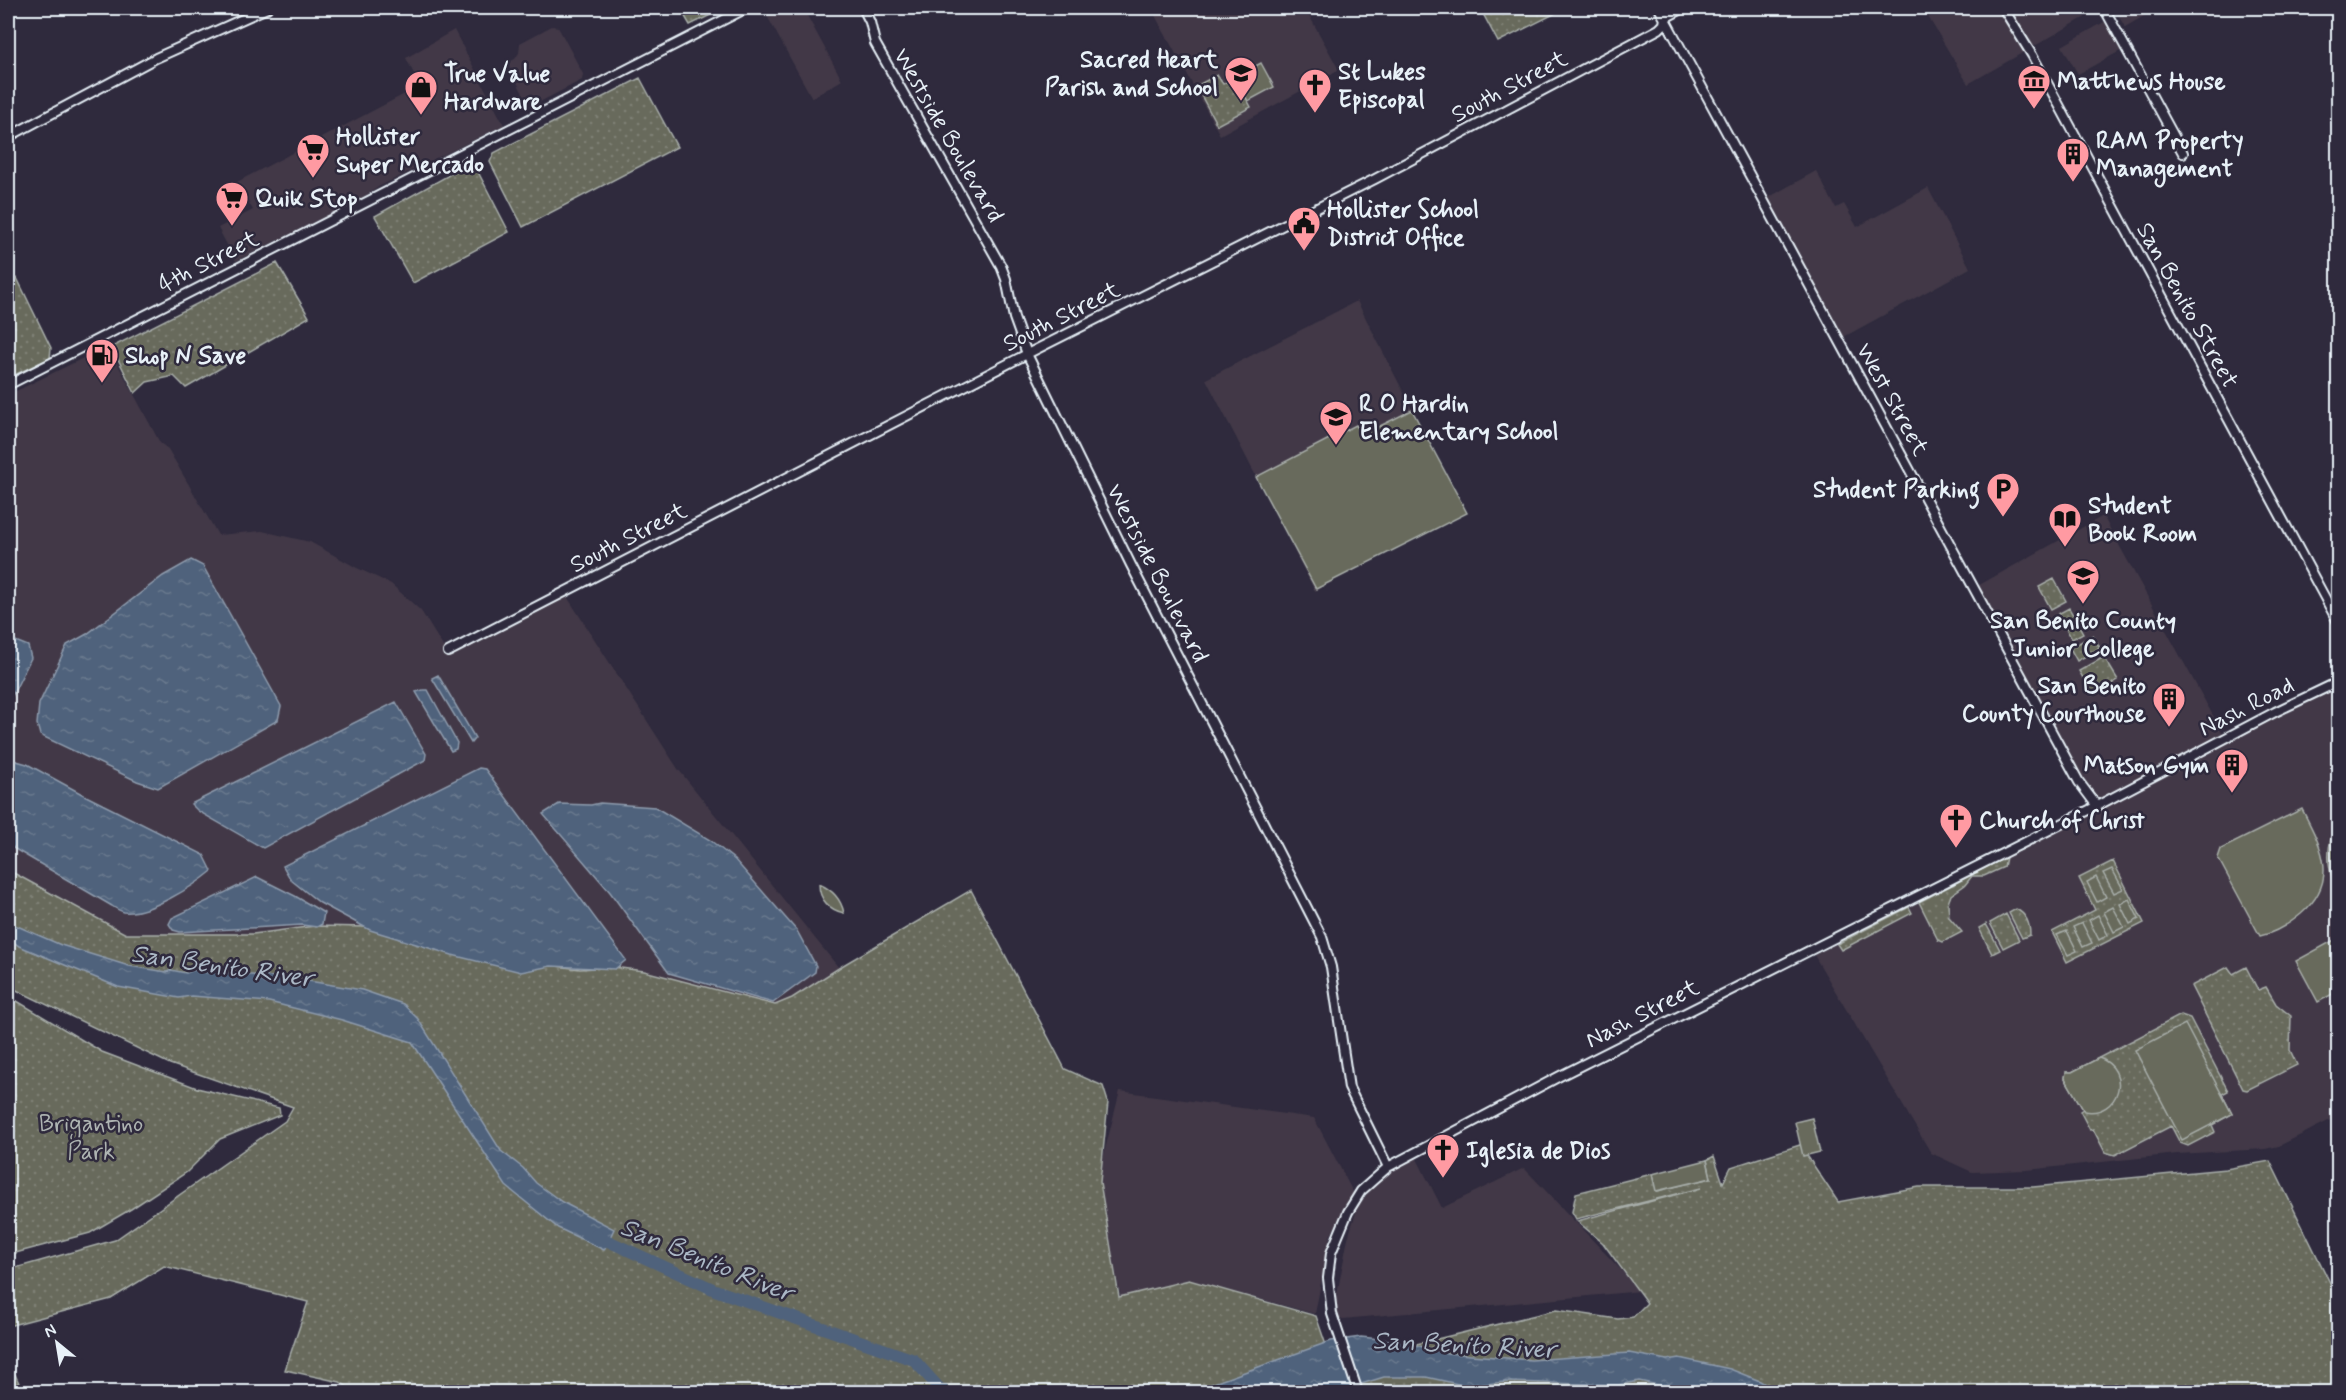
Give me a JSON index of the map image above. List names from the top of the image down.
{
  "streets": {
    "street": [
      "South Street",
      "Westside Boulevard",
      "4th Street",
      "San Benito Street",
      "West Street",
      "Nash Road",
      "Nash Street"
    ]
  },
  "crossings": [
    ["South Street", "Westside Boulevard"],
    ["South Street", "West Street"],
    ["Westside Boulevard", "Nash Street"],
    ["West Street", "Nash Road"],
    ["Nash Road", "Nash Street"]
  ],
  "water": ["San Benito River"],
  "parks": ["Brigantino Park"],
  "places": {
    "school or university": ["Sacred Heart Parish and School", "R O Hardin Elementary School", "San Benito County Junior College"],
    "museum": ["Matthews House"],
    "church": ["St Lukes Episcopal", "Church of Christ", "Iglesia de Dios"],
    "shop": ["True Value Hardware"],
    "supermarket": ["Hollister Super Mercado", "Quik Stop"],
    "building": ["RAM Property Management", "San Benito County Courthouse", "Matson Gym"],
    "public building": ["Hollister School District Office"],
    "fuel station": ["Shop N Save"],
    "parking": ["Student Parking"],
    "library": ["Student Book Room"]
  },
  "north": "top left"
}
